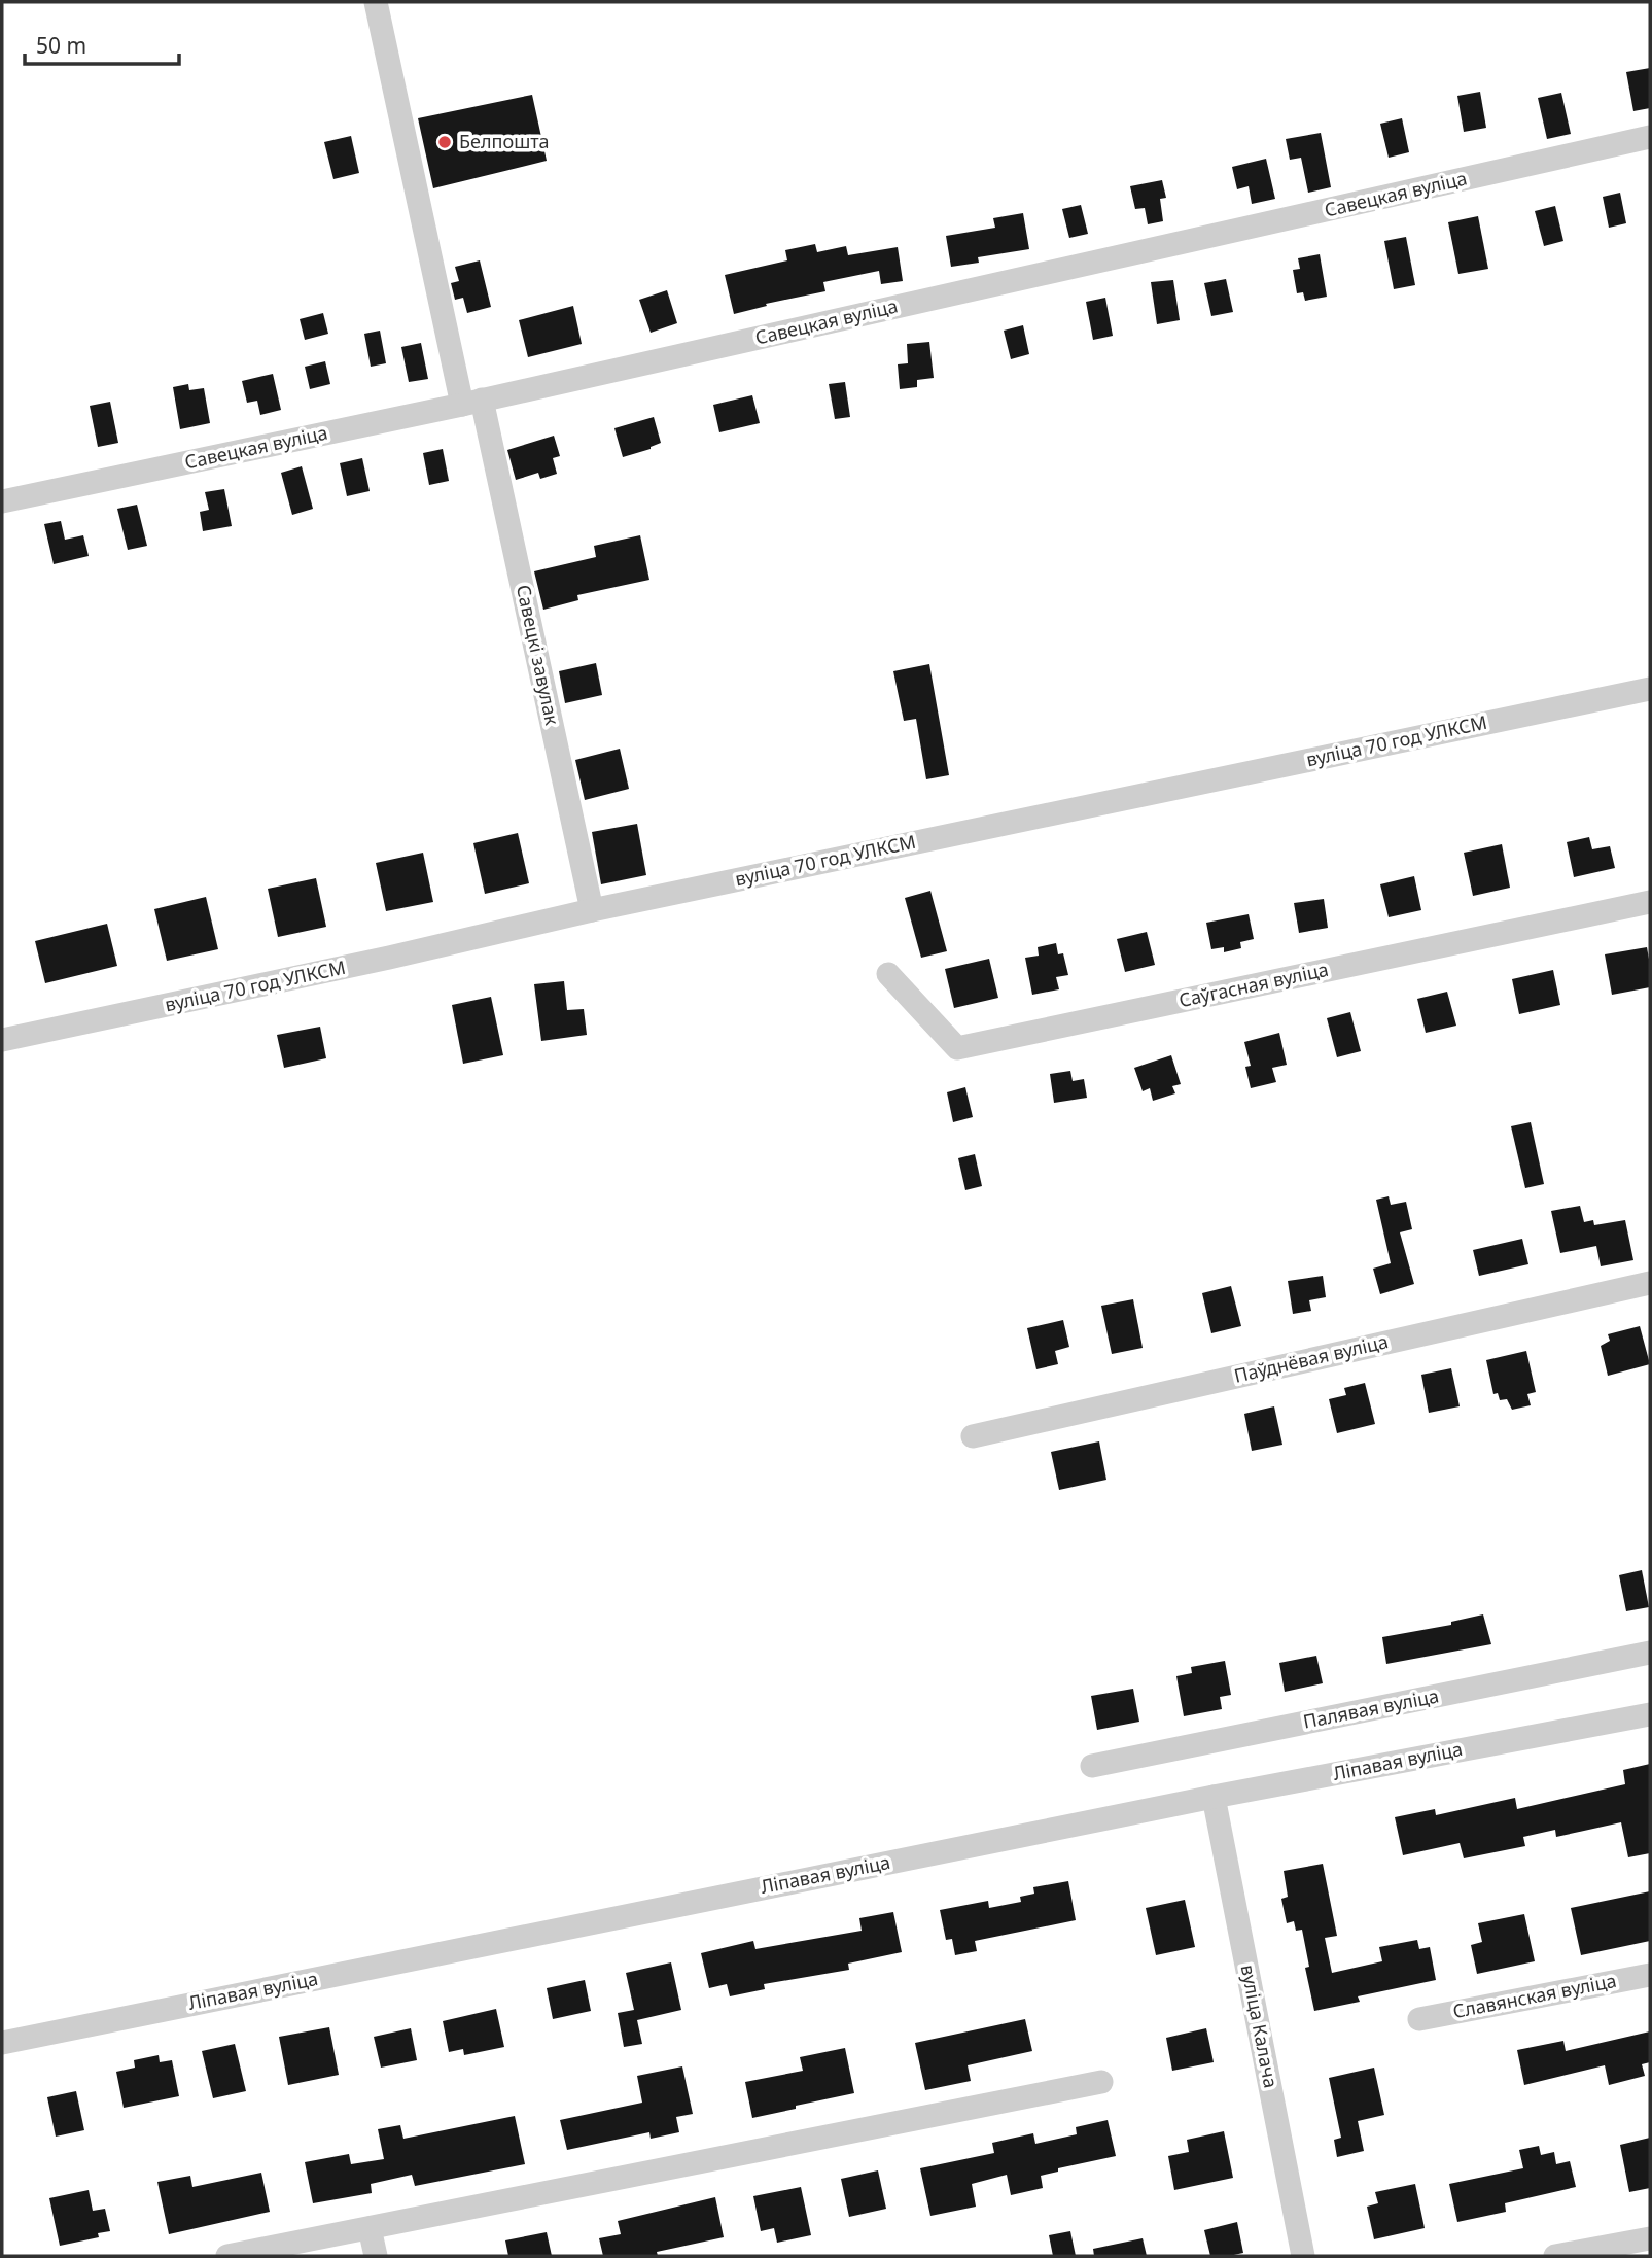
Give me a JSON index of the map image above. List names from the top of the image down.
{
  "streets": {
    "street": [
      "Савецкая вуліца",
      "Савецкі завулак",
      "вуліца 70 год УЛКСМ",
      "Саўгасная вуліца",
      "Паўднёвая вуліца",
      "Палявая вуліца",
      "Ліпавая вуліца",
      "Славянская вуліца",
      "вуліца Калача"
    ]
  },
  "crossings": [
    ["Савецкая вуліца", "Савецкі завулак"],
    ["Савецкі завулак", "вуліца 70 год УЛКСМ"],
    ["Ліпавая вуліца", "вуліца Калача"]
  ],
  "places": ["Белпошта"],
  "scale_bar": "50 m"
}
